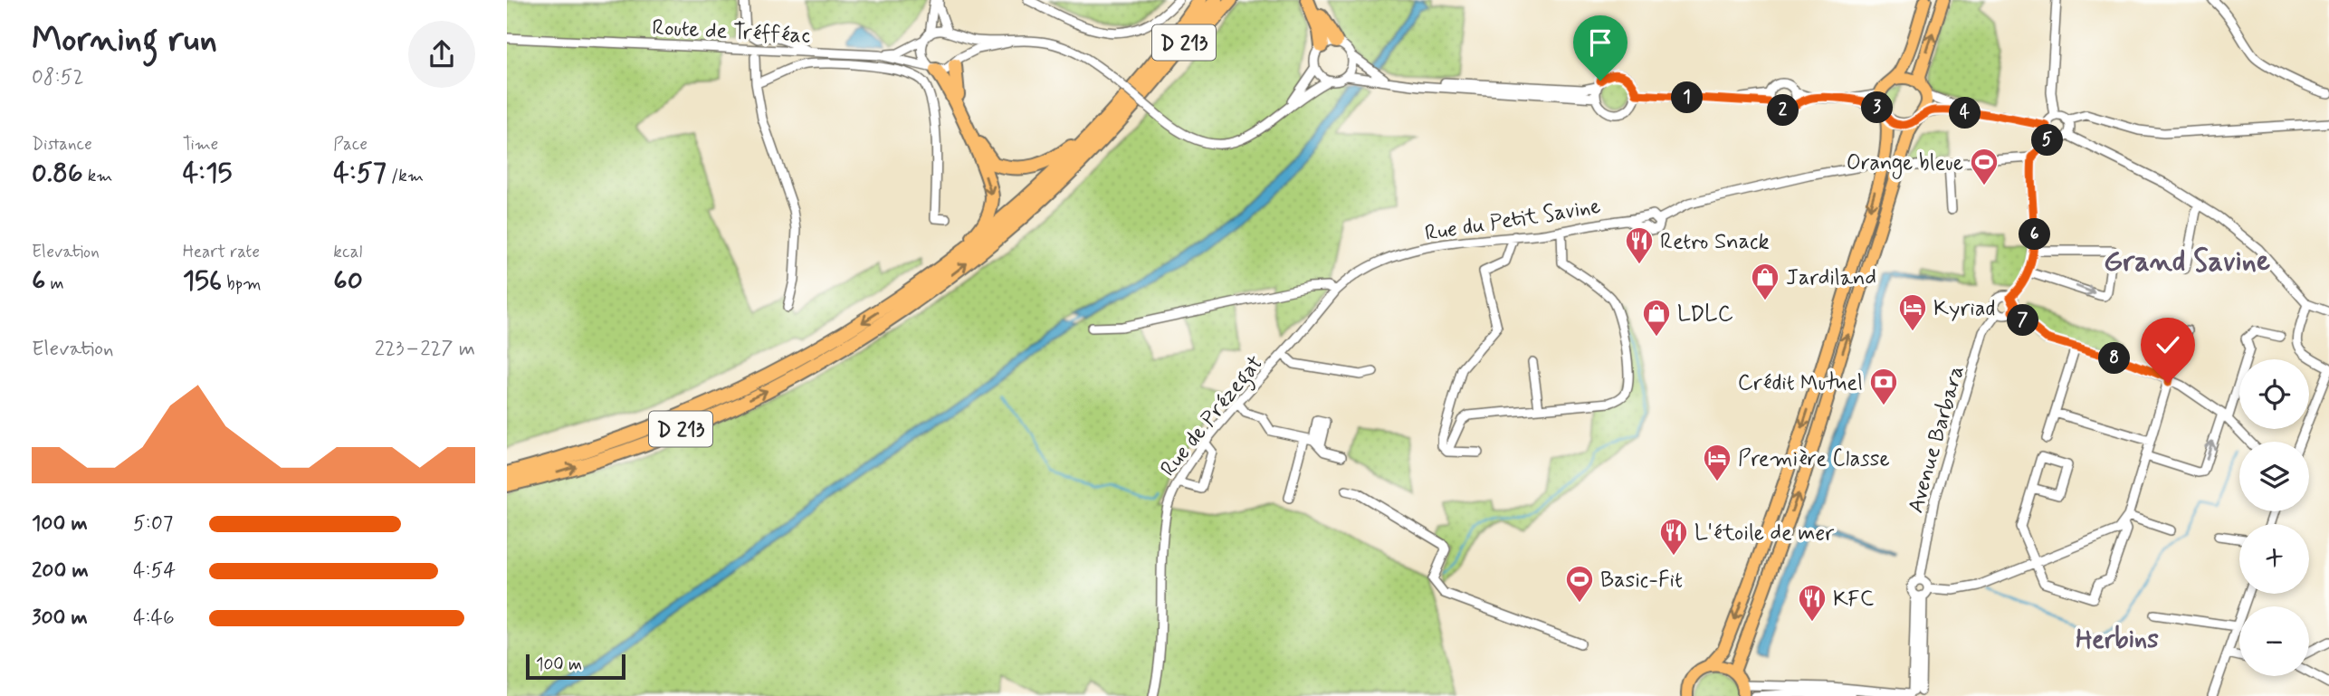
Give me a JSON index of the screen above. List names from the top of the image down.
{
  "streets": {
    "highway": ["D 213"],
    "street": [
      "Route de Tréfféac",
      "Rue du Petit Savine",
      "Rue de Prézegat",
      "Avenue Barbara"
    ]
  },
  "crossings": [
    ["Rue du Petit Savine", "Rue de Prézegat"]
  ],
  "districts": ["Grand Savine", "Herbins"],
  "places": {
    "sports": ["Orange bleue", "Basic-Fit"],
    "restaurant": ["Retro Snack", "L'étoile de mer", "KFC"],
    "shop": ["Jardiland", "LDLC"],
    "hotel": ["Kyriad", "Première Classe"],
    "bank": ["Crédit Mutuel"]
  },
  "scale_bar": "100 m",
  "page": {
    "heading": ["Morning run", "08:52"],
    "pins": [
      "1",
      "3",
      "2",
      "4",
      "5",
      "6",
      "7",
      "8"
    ],
    "stats": [
      ["Distance", "0.86 km"],
      ["Time", "4:15"],
      ["Pace", "4:57 /km"],
      ["Elevation", "6 m"],
      ["Heart rate", "156 bpm"],
      ["kcal", "60"]
    ],
    "chart": ["Elevation", "223–227 m"],
    "map_buttons": ["+", "−"],
    "list": [
      {
        "name": "100 m",
        "note": "5:07"
      },
      {
        "name": "200 m",
        "note": "4:54"
      },
      {
        "name": "300 m",
        "note": "4:46"
      }
    ],
    "scale": "100 m"
  }
}
